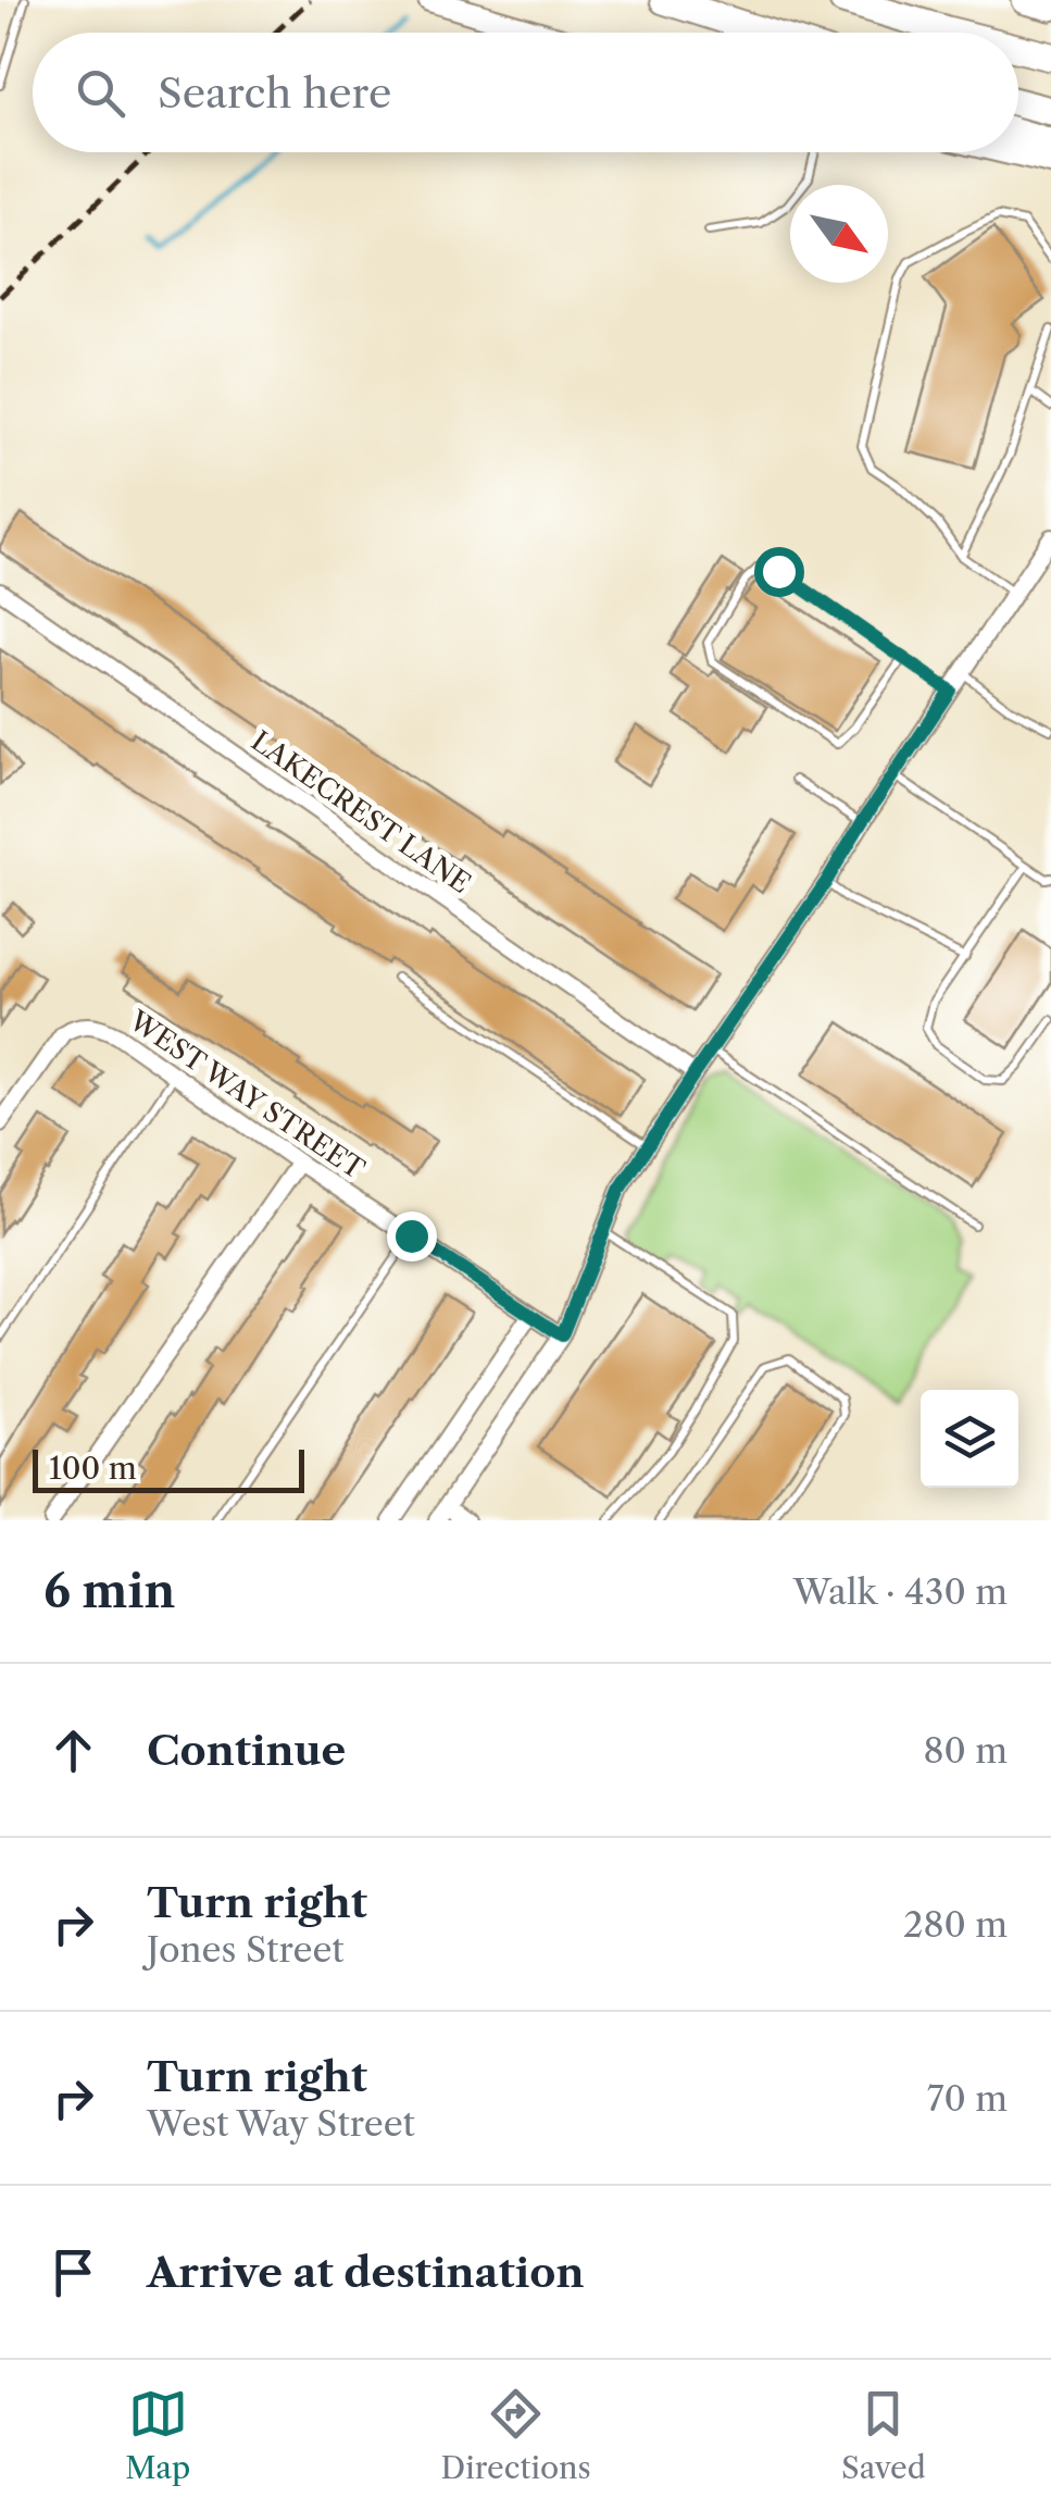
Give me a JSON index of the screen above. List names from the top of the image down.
{
  "streets": {
    "street": ["LAKECREST LANE", "WEST WAY STREET"]
  },
  "scale_bar": "100 m",
  "north": "bottom right",
  "page": {
    "search": "Search here",
    "scale": "100 m",
    "heading": ["6 min", "Walk · 430 m"],
    "list": [
      ["Continue", "80 m"],
      ["Turn right", "Jones Street", "280 m"],
      ["Turn right", "West Way Street", "70 m"],
      "Arrive at destination"
    ],
    "nav": ["Map", "Directions", "Saved"]
  }
}
